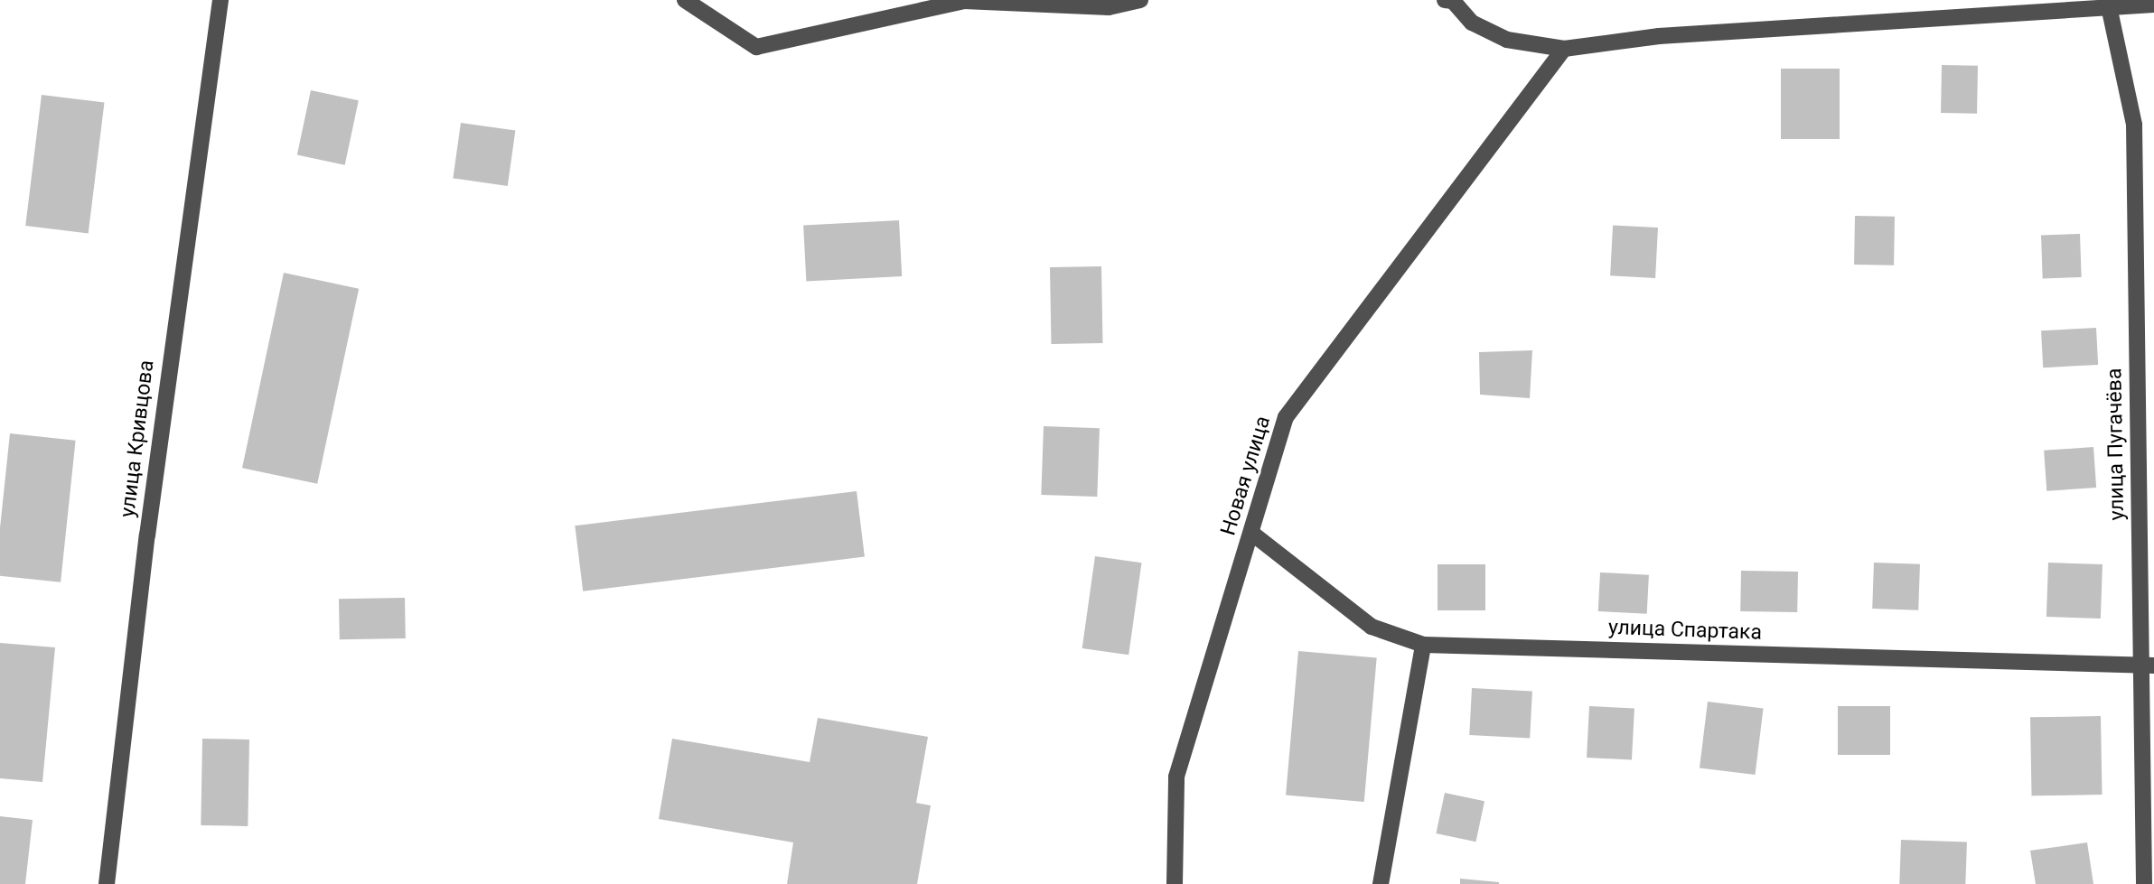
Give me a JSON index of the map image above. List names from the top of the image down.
{
  "streets": {
    "street": [
      "улица Кривцова",
      "улица Пугачёва",
      "Новая улица",
      "улица Спартака"
    ]
  },
  "crossings": [
    ["улица Пугачёва", "улица Спартака"],
    ["Новая улица", "улица Спартака"]
  ]
}
